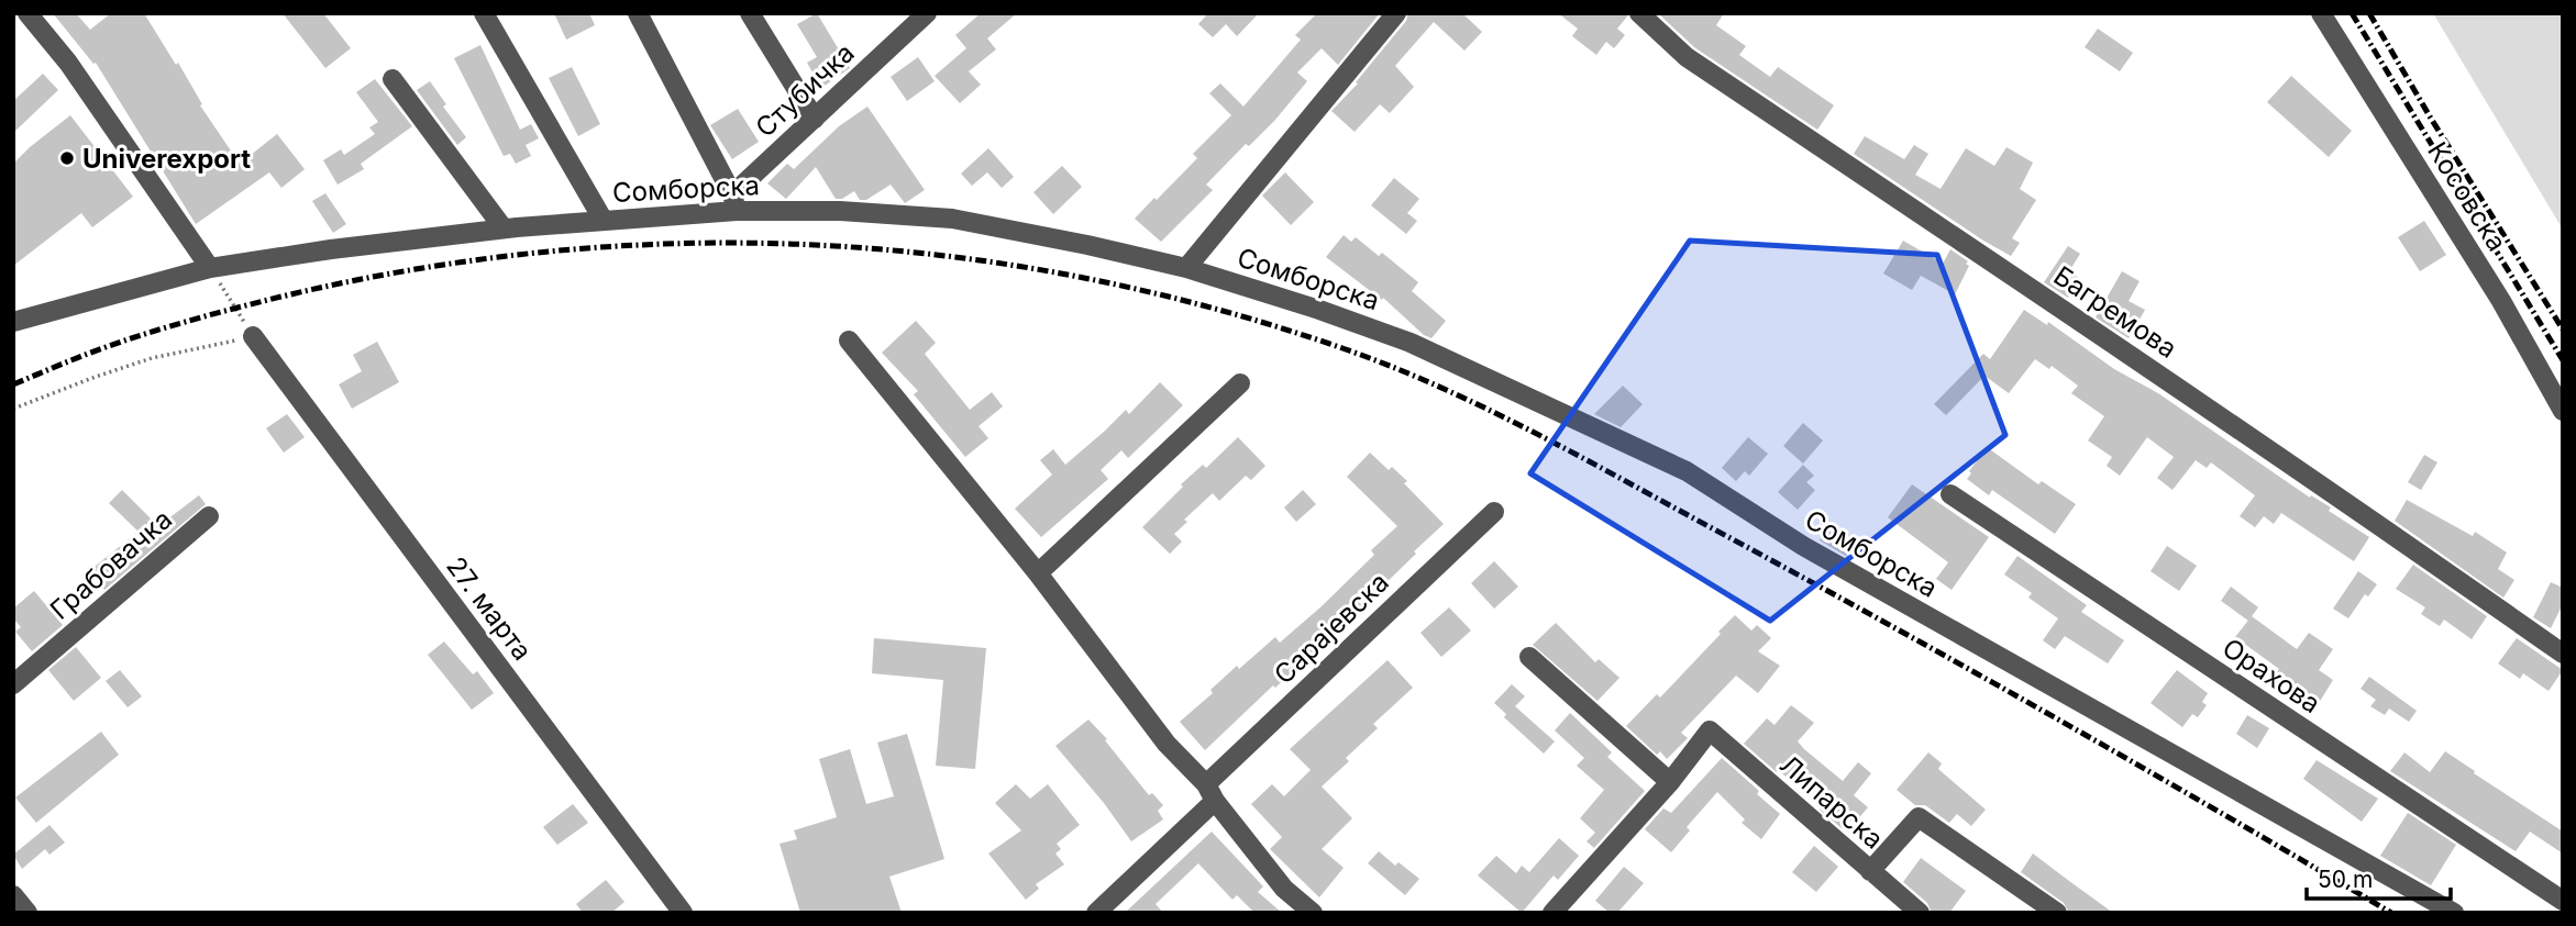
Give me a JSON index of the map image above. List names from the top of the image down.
{
  "streets": {
    "street": [
      "Стубичка",
      "Сомборска",
      "Косовска",
      "Багремова",
      "Грабовачка",
      "27. марта",
      "Сарајевска",
      "Орахова",
      "Липарска"
    ]
  },
  "crossings": [
    ["Стубичка", "Сомборска"]
  ],
  "places": ["Univerexport"],
  "scale_bar": "50 m"
}
